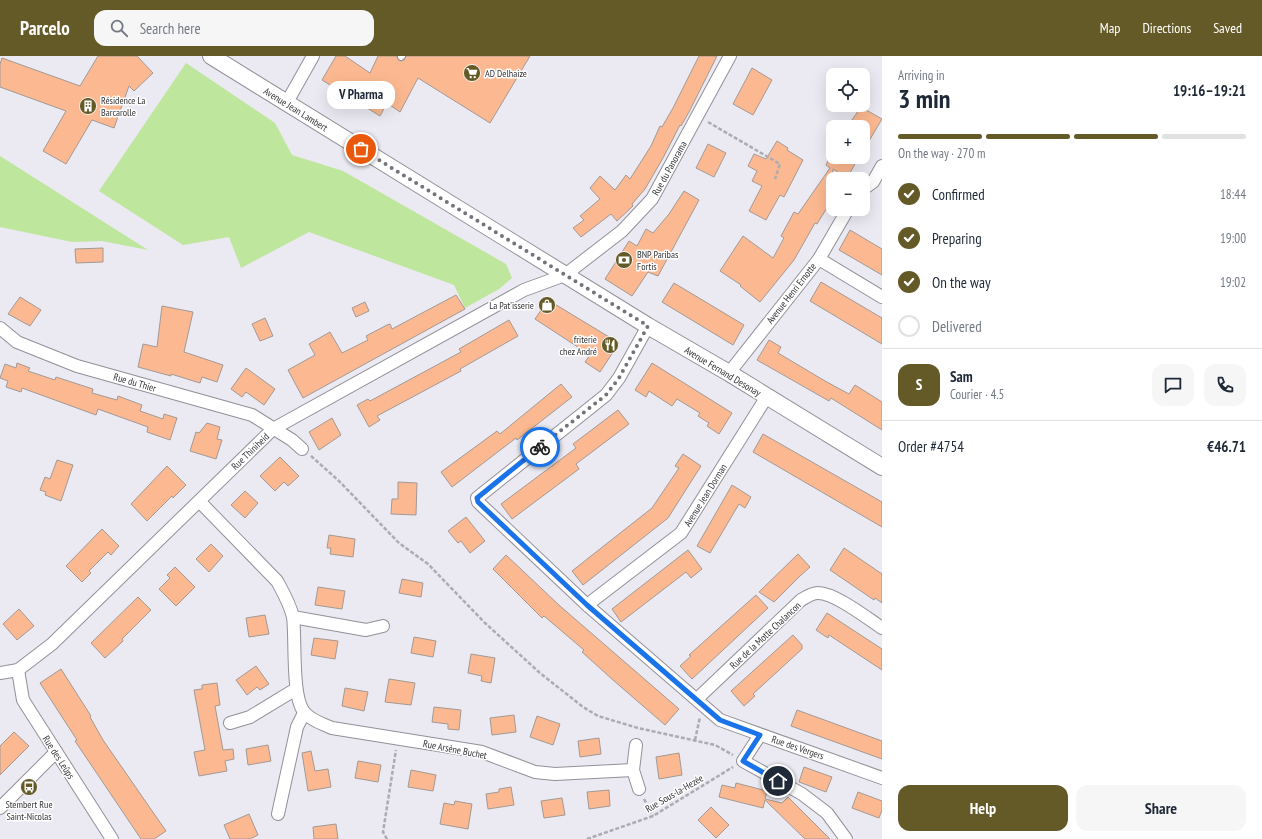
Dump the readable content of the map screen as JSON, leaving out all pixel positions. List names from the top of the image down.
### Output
{
  "streets": {
    "main road": ["Avenue Jean Lambert", "Avenue Fernand Desonay"],
    "street": [
      "Rue du Panorama",
      "Avenue Henri Ernotte",
      "Rue du Thier",
      "Rue Thiniheid",
      "Avenue Jean Dorman",
      "Rue de la Motte Chalancon",
      "Rue des Vergers",
      "Rue Arsène Buchet",
      "Rue des Leûps"
    ],
    "path": ["Rue Sous-la-Hezée"]
  },
  "crossings": [
    ["Avenue Jean Lambert", "Rue du Panorama"],
    ["Avenue Jean Lambert", "Avenue Fernand Desonay"],
    ["Avenue Jean Lambert", "Rue Thiniheid"],
    ["Rue du Panorama", "Avenue Fernand Desonay"],
    ["Rue du Panorama", "Rue Thiniheid"],
    ["Avenue Henri Ernotte", "Avenue Fernand Desonay"],
    ["Avenue Fernand Desonay", "Rue Thiniheid"],
    ["Avenue Fernand Desonay", "Avenue Jean Dorman"],
    ["Avenue Fernand Desonay", "Rue des Vergers"],
    ["Rue du Thier", "Rue Thiniheid"],
    ["Rue Thiniheid", "Rue des Leûps"],
    ["Avenue Jean Dorman", "Rue des Vergers"],
    ["Rue de la Motte Chalancon", "Rue des Vergers"]
  ],
  "places": {
    "supermarket": ["AD Delhaize"],
    "building": ["Résidence La Barcarolle"],
    "other": ["V Pharma"],
    "bank": ["BNP Paribas Fortis"],
    "shop": ["La Pat’isserie"],
    "restaurant": ["friterie chez André"],
    "bus stop": ["Stembert Rue Saint-Nicolas"]
  },
  "page": {
    "header": "Parcelo",
    "search": "Search here",
    "nav": ["Map", "Directions", "Saved"],
    "heading": ["3 min", "Arriving in", "19:16–19:21"],
    "panel": [
      "Sam",
      "Courier · 4.5",
      "Order #4754",
      "€46.71"
    ],
    "map_buttons": ["+", "−"],
    "bubble": "V Pharma",
    "bar": "On the way · 270 m",
    "list": [
      ["Confirmed", "18:44"],
      ["Preparing", "19:00"],
      ["On the way", "19:02"],
      "Delivered"
    ],
    "round": "S",
    "buttons": ["Help", "Share"]
  }
}
